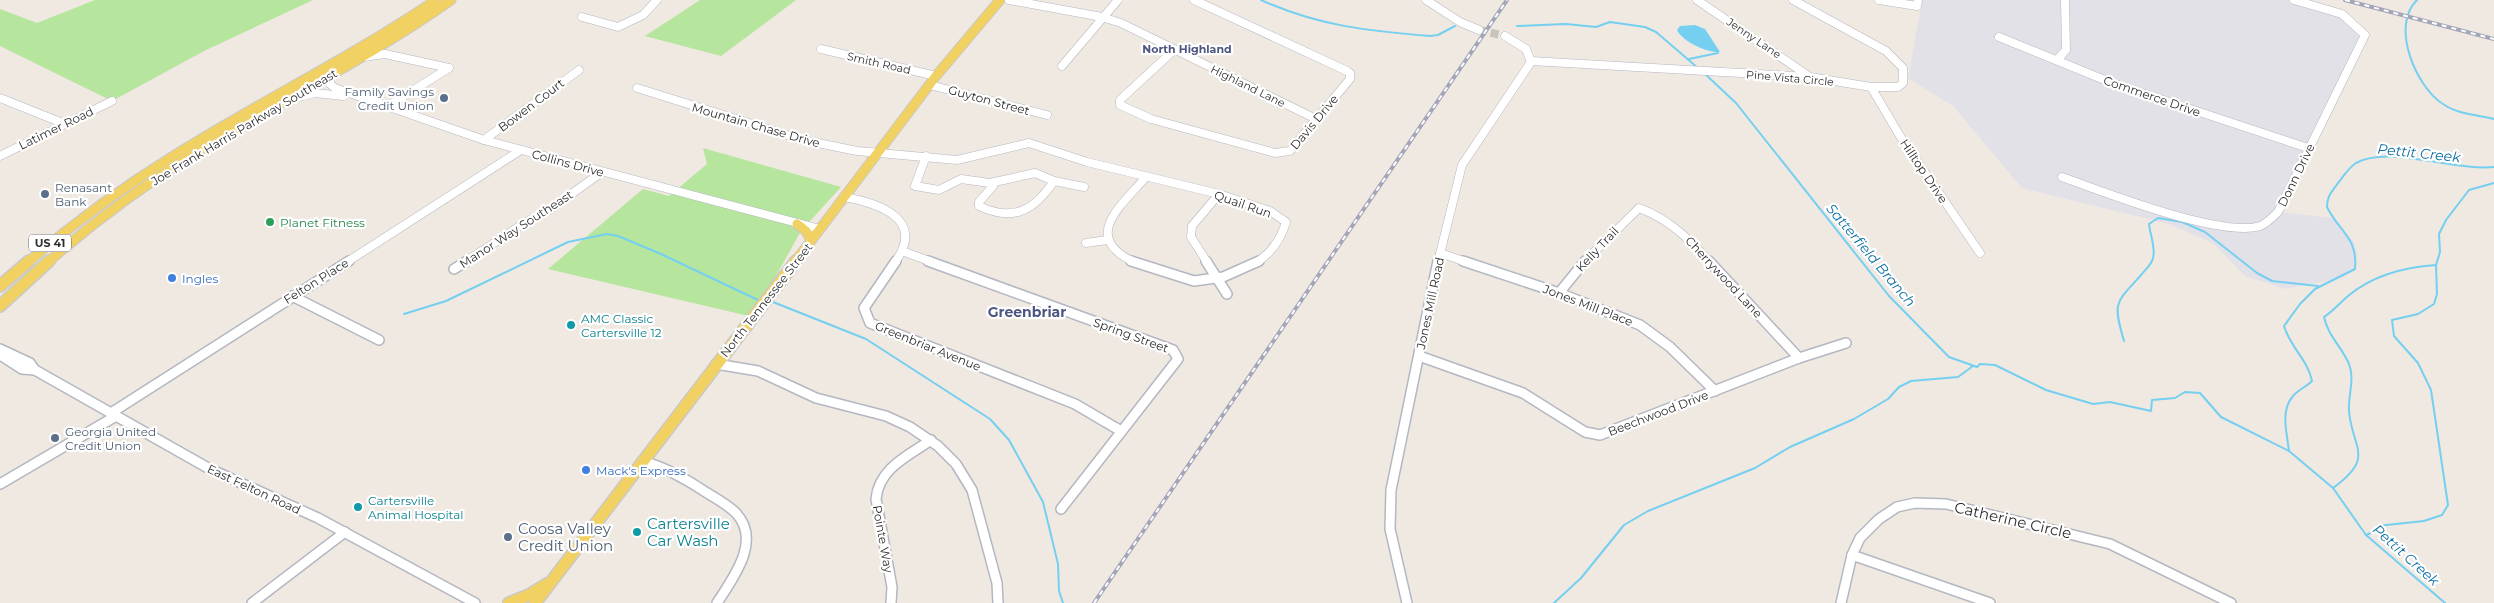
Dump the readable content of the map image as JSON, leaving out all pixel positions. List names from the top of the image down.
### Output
{
  "streets": {
    "main road": ["Joe Frank Harris Parkway Southeast", "US 41", "North Tennessee Street"],
    "street": [
      "Jenny Lane",
      "Smith Road",
      "Pine Vista Circle",
      "Highland Lane",
      "Commerce Drive",
      "Guyton Street",
      "Bowen Court",
      "Davis Drive",
      "Mountain Chase Drive",
      "Latimer Road",
      "Collins Drive",
      "Hilltop Drive",
      "Donn Drive",
      "Quail Run",
      "Manor Way Southeast",
      "Kelly Trail",
      "Cherrywood Lane",
      "Felton Place",
      "Jones Mill Road",
      "Jones Mill Place",
      "Spring Street",
      "Greenbriar Avenue",
      "Beechwood Drive",
      "East Felton Road",
      "Catherine Circle",
      "Pointe Way"
    ]
  },
  "crossings": [
    ["Jenny Lane", "Pine Vista Circle"],
    ["Smith Road", "North Tennessee Street"],
    ["Pine Vista Circle", "Hilltop Drive"],
    ["Pine Vista Circle", "Jones Mill Road"],
    ["Highland Lane", "Davis Drive"],
    ["Commerce Drive", "Donn Drive"],
    ["Guyton Street", "North Tennessee Street"],
    ["Bowen Court", "Collins Drive"],
    ["Mountain Chase Drive", "Quail Run"],
    ["Mountain Chase Drive", "North Tennessee Street"],
    ["Joe Frank Harris Parkway Southeast", "Collins Drive"],
    ["Collins Drive", "Manor Way Southeast"],
    ["Collins Drive", "Felton Place"],
    ["Collins Drive", "North Tennessee Street"],
    ["Quail Run", "North Tennessee Street"],
    ["Kelly Trail", "Cherrywood Lane"],
    ["Kelly Trail", "Jones Mill Place"],
    ["Cherrywood Lane", "Beechwood Drive"],
    ["Felton Place", "East Felton Road"],
    ["Jones Mill Road", "Jones Mill Place"],
    ["Jones Mill Road", "Beechwood Drive"],
    ["Jones Mill Place", "Beechwood Drive"],
    ["Spring Street", "Greenbriar Avenue"]
  ],
  "districts": ["North Highland", "Greenbriar"],
  "water": ["Pettit Creek", "Satterfield Branch"],
  "places": [
    "Family Savings Credit Union",
    "Renasant Bank",
    "Planet Fitness",
    "Ingles",
    "AMC Classic Cartersville 12",
    "Georgia United Credit Union",
    "Mack's Express",
    "Cartersville Animal Hospital",
    "Cartersville Car Wash",
    "Coosa Valley Credit Union"
  ]
}
